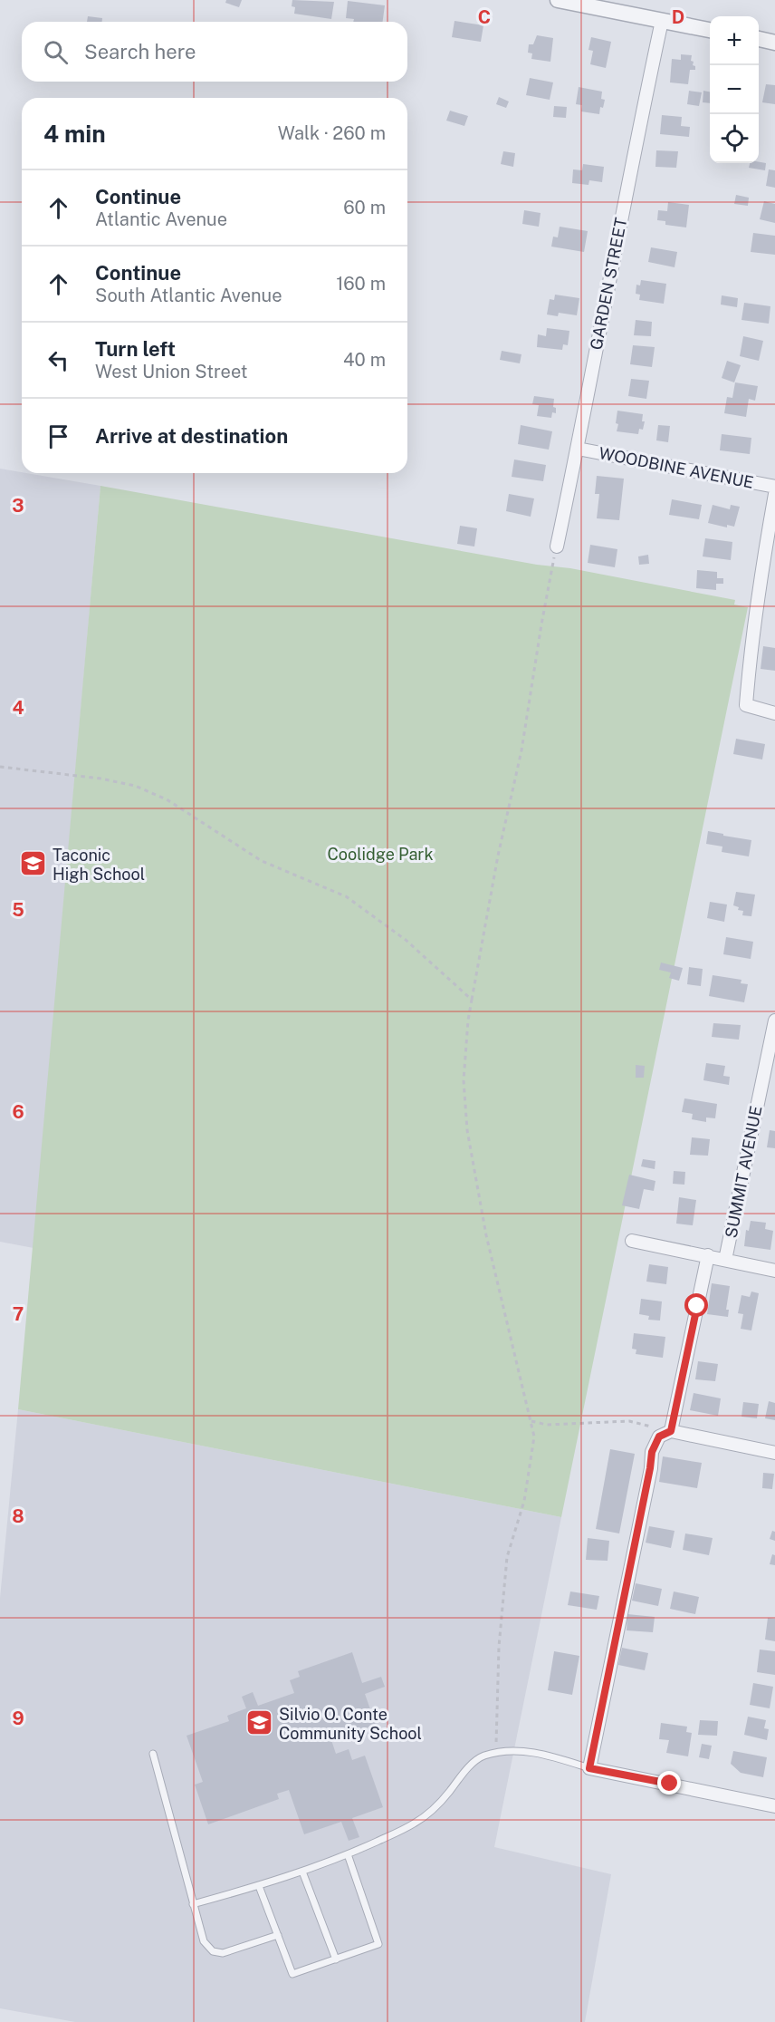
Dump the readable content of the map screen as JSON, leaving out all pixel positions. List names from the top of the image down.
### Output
{
  "streets": {
    "street": ["GARDEN STREET", "WOODBINE AVENUE", "SUMMIT AVENUE"]
  },
  "crossings": [
    ["GARDEN STREET", "WOODBINE AVENUE"]
  ],
  "parks": ["Coolidge Park"],
  "places": {
    "school or university": ["Taconic High School", "Silvio O. Conte Community School"]
  },
  "page": {
    "map_buttons": ["+", "−"],
    "search": "Search here",
    "heading": ["4 min", "Walk · 260 m"],
    "list": [
      ["Continue", "Atlantic Avenue", "60 m"],
      ["Continue", "South Atlantic Avenue", "160 m"],
      ["Turn left", "West Union Street", "40 m"],
      "Arrive at destination"
    ]
  },
  "grid": {
    "columns": ["C", "D"],
    "rows": [
      "3",
      "4",
      "5",
      "6",
      "7",
      "8",
      "9"
    ]
  }
}
